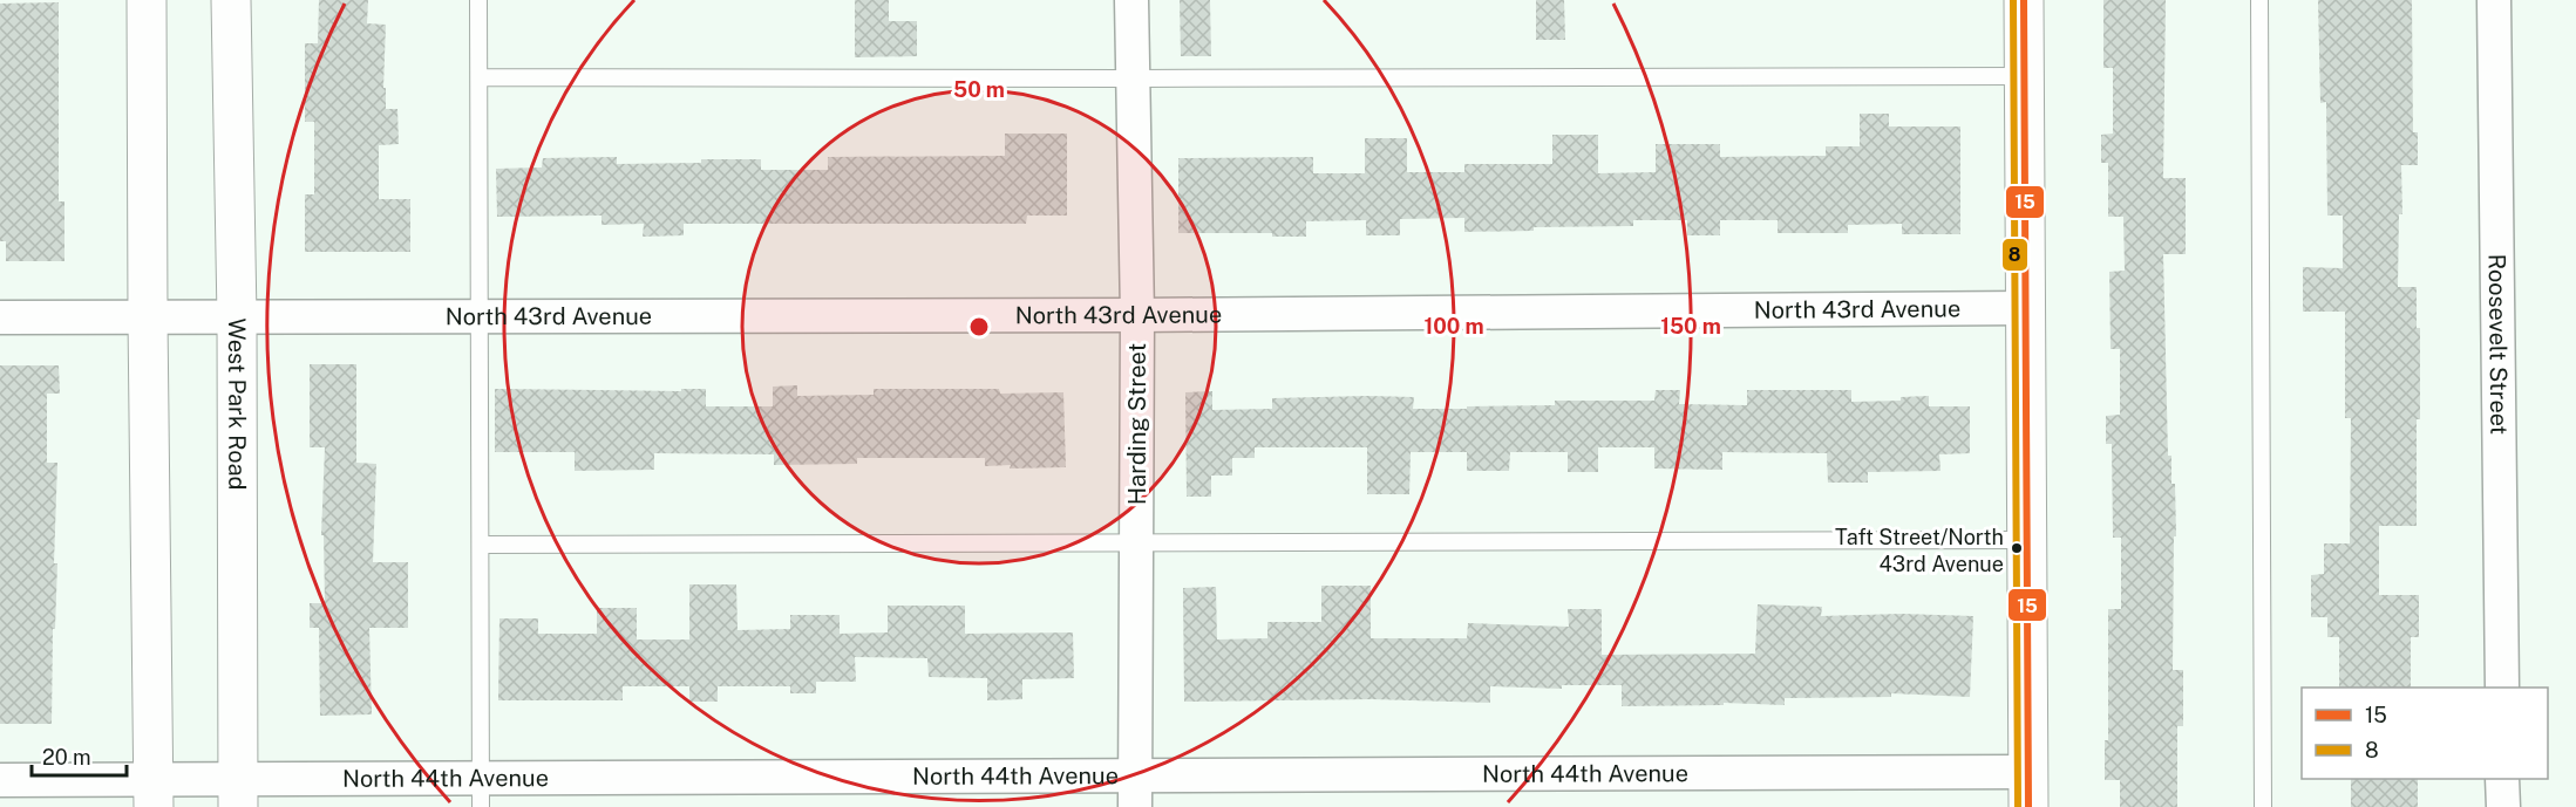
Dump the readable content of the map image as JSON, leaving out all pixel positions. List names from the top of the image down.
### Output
{
  "streets": {
    "street": [
      "North 43rd Avenue",
      "Roosevelt Street",
      "West Park Road",
      "Harding Street",
      "North 44th Avenue"
    ]
  },
  "crossings": [
    ["North 43rd Avenue", "West Park Road"],
    ["North 43rd Avenue", "Harding Street"],
    ["West Park Road", "North 44th Avenue"],
    ["Harding Street", "North 44th Avenue"]
  ],
  "places": ["Taft Street/North 43rd Avenue"],
  "lines": ["transit line 15", "transit line 8"],
  "legend": ["15", "8"],
  "scale_bar": "20 m",
  "rings": ["50 m", "100 m", "150 m"]
}
